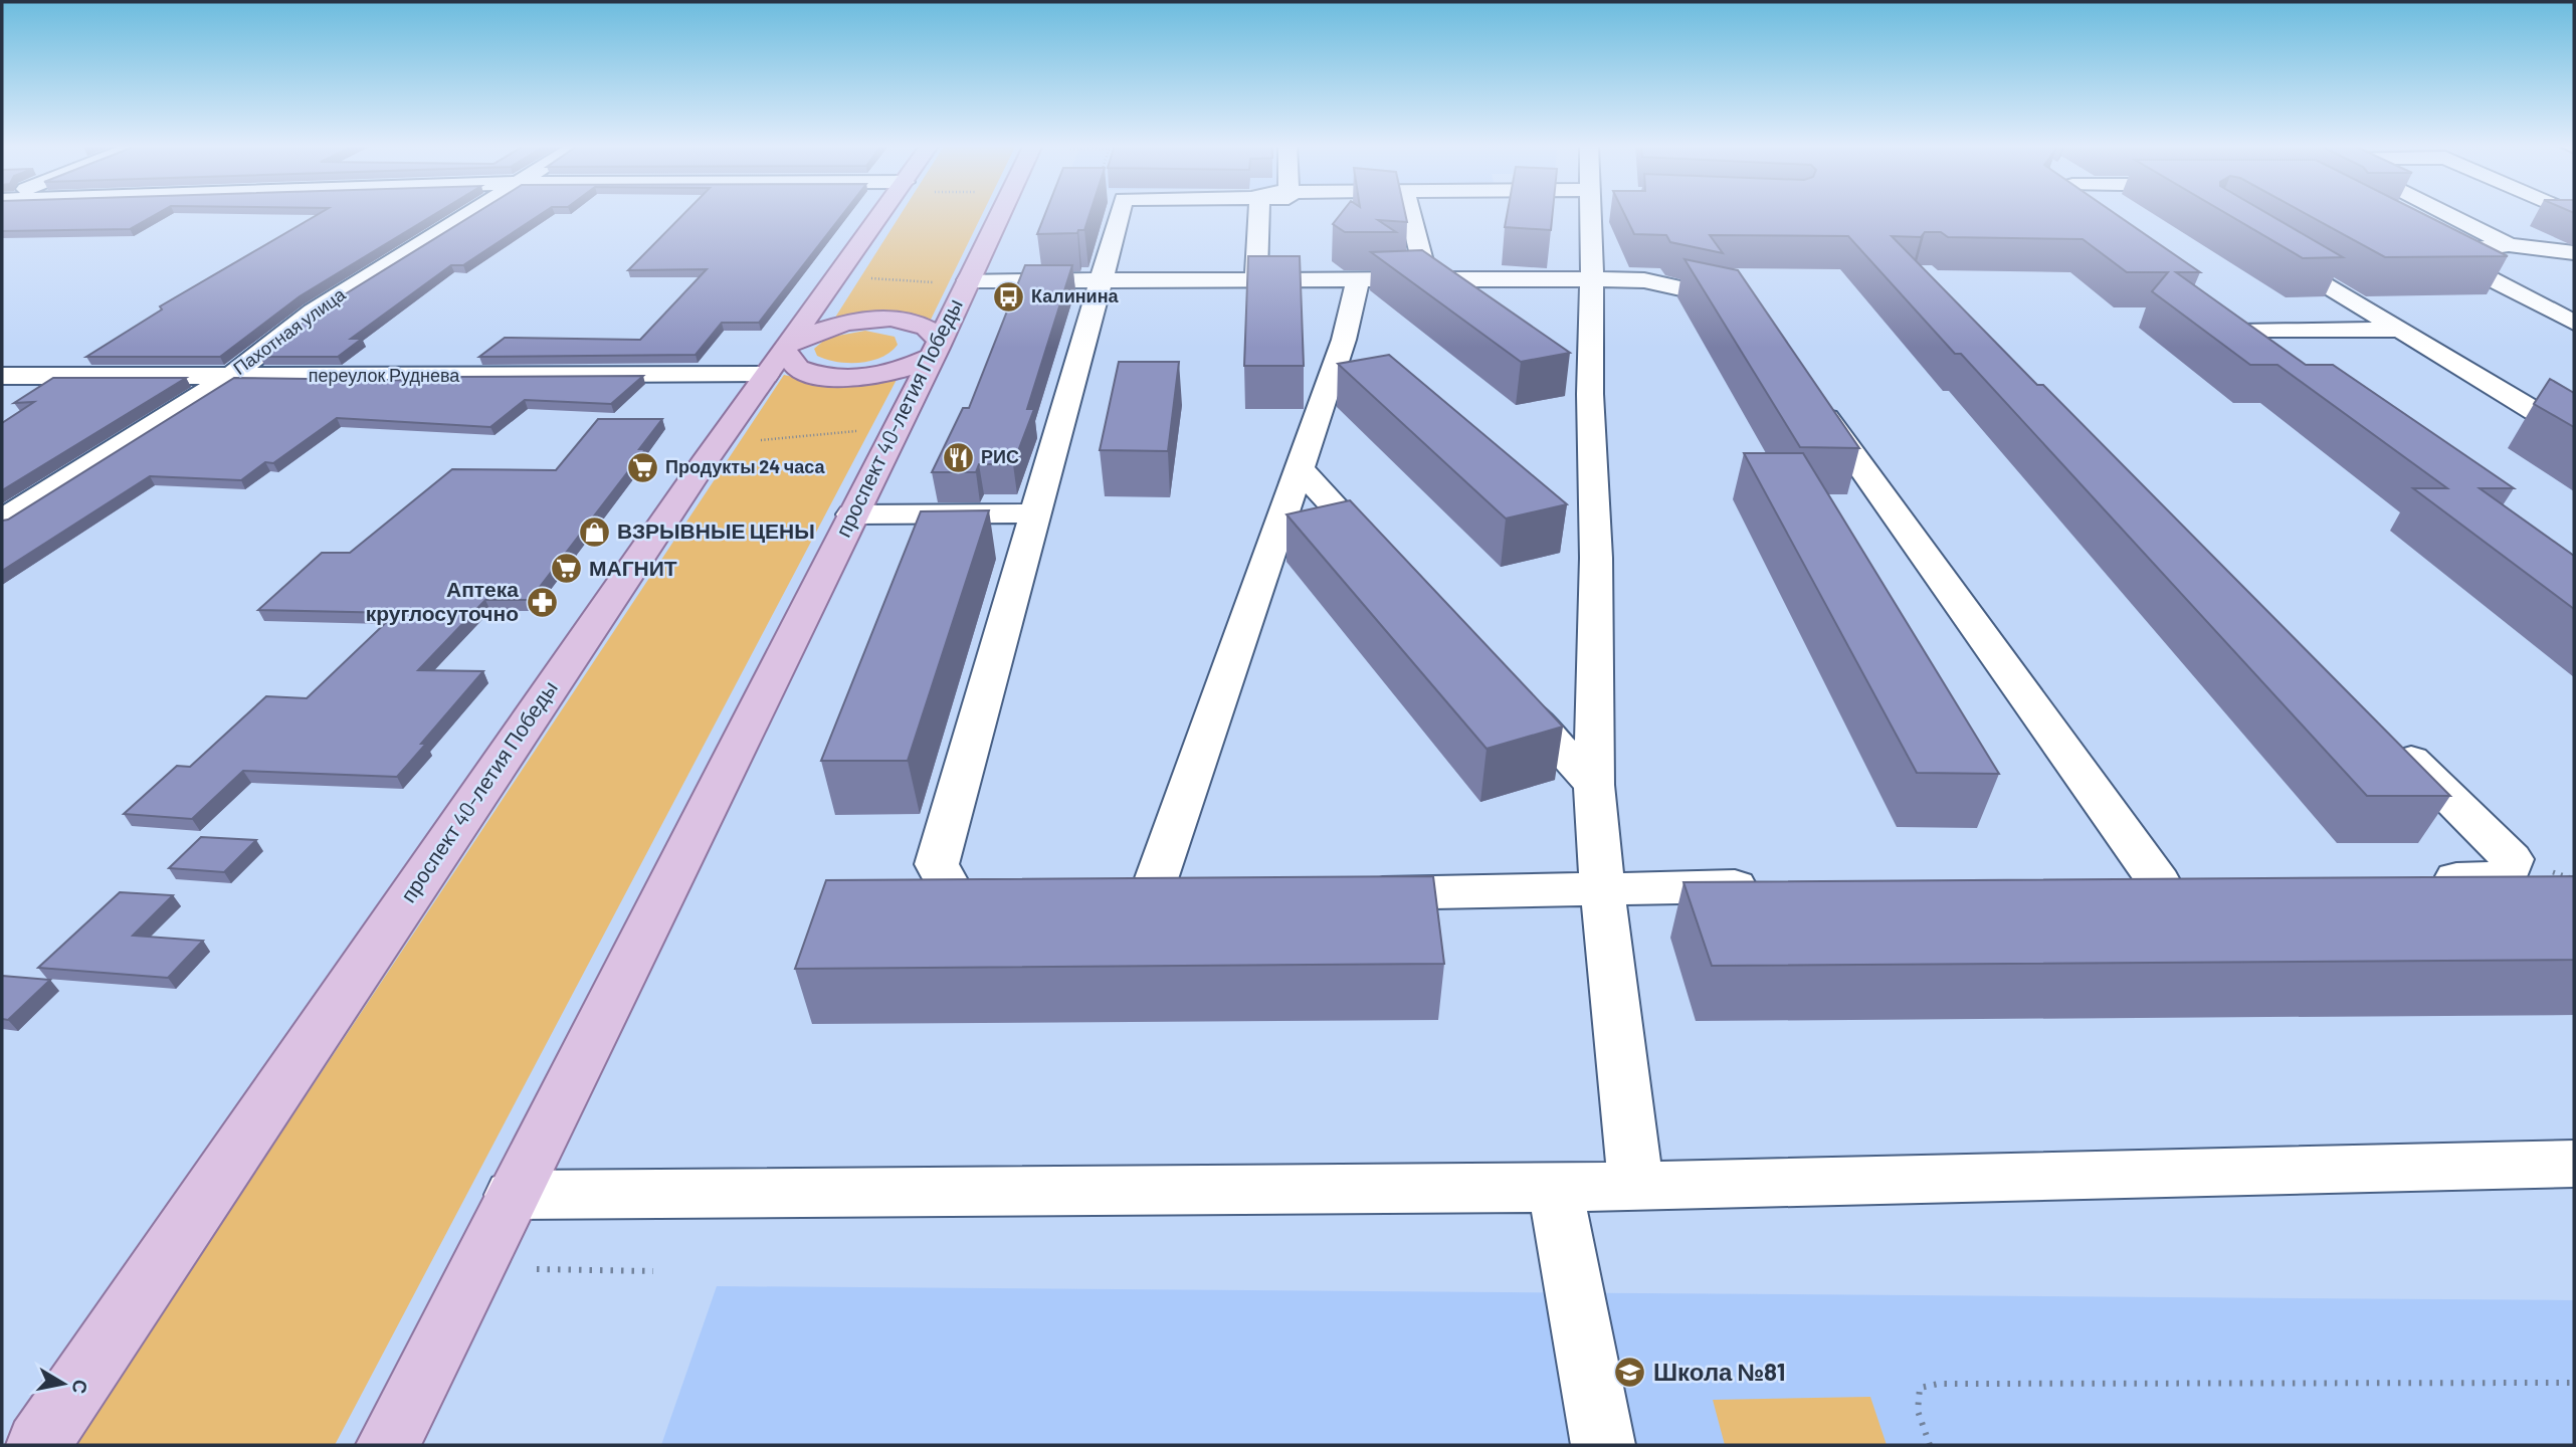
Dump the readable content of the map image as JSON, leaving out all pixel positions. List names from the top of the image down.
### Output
{
  "streets": {
    "main road": ["проспект 40-летия Победы"],
    "street": ["Пахотная улица", "переулок Руднева"]
  },
  "crossings": [
    ["Пахотная улица", "переулок Руднева"],
    ["переулок Руднева", "проспект 40-летия Победы"]
  ],
  "places": {
    "bus stop": ["Калинина"],
    "restaurant": ["РИС"],
    "supermarket": ["Продукты 24 часа", "МАГНИТ"],
    "shop": ["ВЗРЫВНЫЕ ЦЕНЫ"],
    "pharmacy": ["Аптека круглосуточно"],
    "school or university": ["Школа №81"]
  },
  "north": "right"
}
